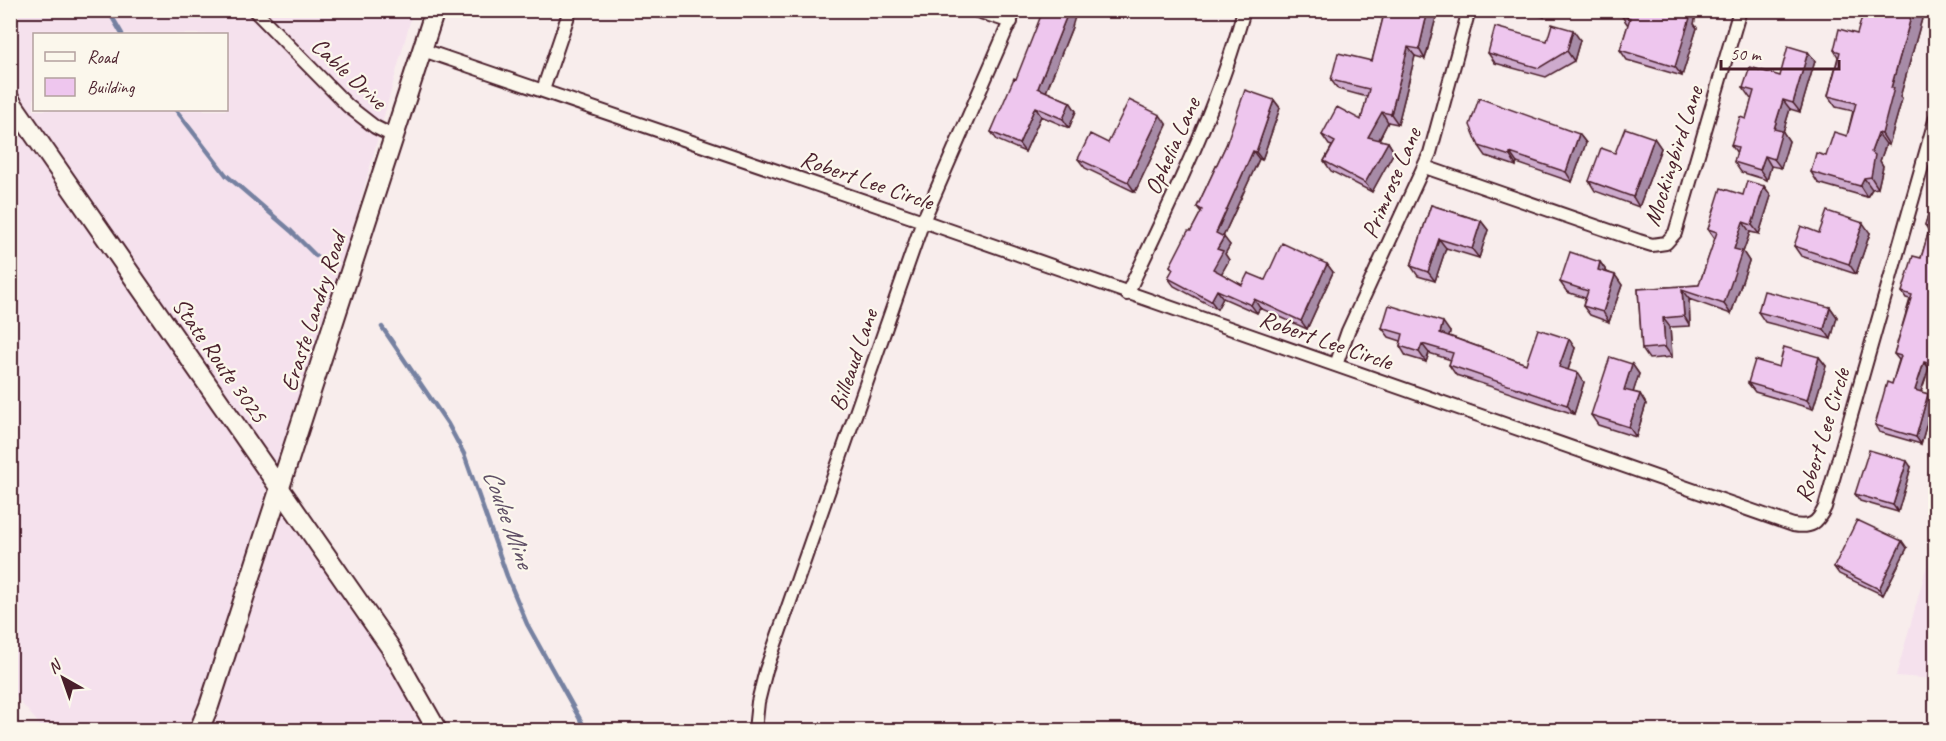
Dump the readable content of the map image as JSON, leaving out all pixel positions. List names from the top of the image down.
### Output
{
  "streets": {
    "street": [
      "Cable Drive",
      "Ophelia Lane",
      "Mockingbird Lane",
      "Robert Lee Circle",
      "Primrose Lane",
      "Eraste Landry Road",
      "State Route 3025",
      "Billeaud Lane"
    ]
  },
  "crossings": [
    ["Cable Drive", "Eraste Landry Road"],
    ["Ophelia Lane", "Robert Lee Circle"],
    ["Mockingbird Lane", "Primrose Lane"],
    ["Robert Lee Circle", "Primrose Lane"],
    ["Robert Lee Circle", "Eraste Landry Road"],
    ["Robert Lee Circle", "Billeaud Lane"],
    ["Eraste Landry Road", "State Route 3025"]
  ],
  "water": ["Coulee Mine"],
  "legend": ["Road", "Building"],
  "scale_bar": "50 m",
  "north": "top left"
}
